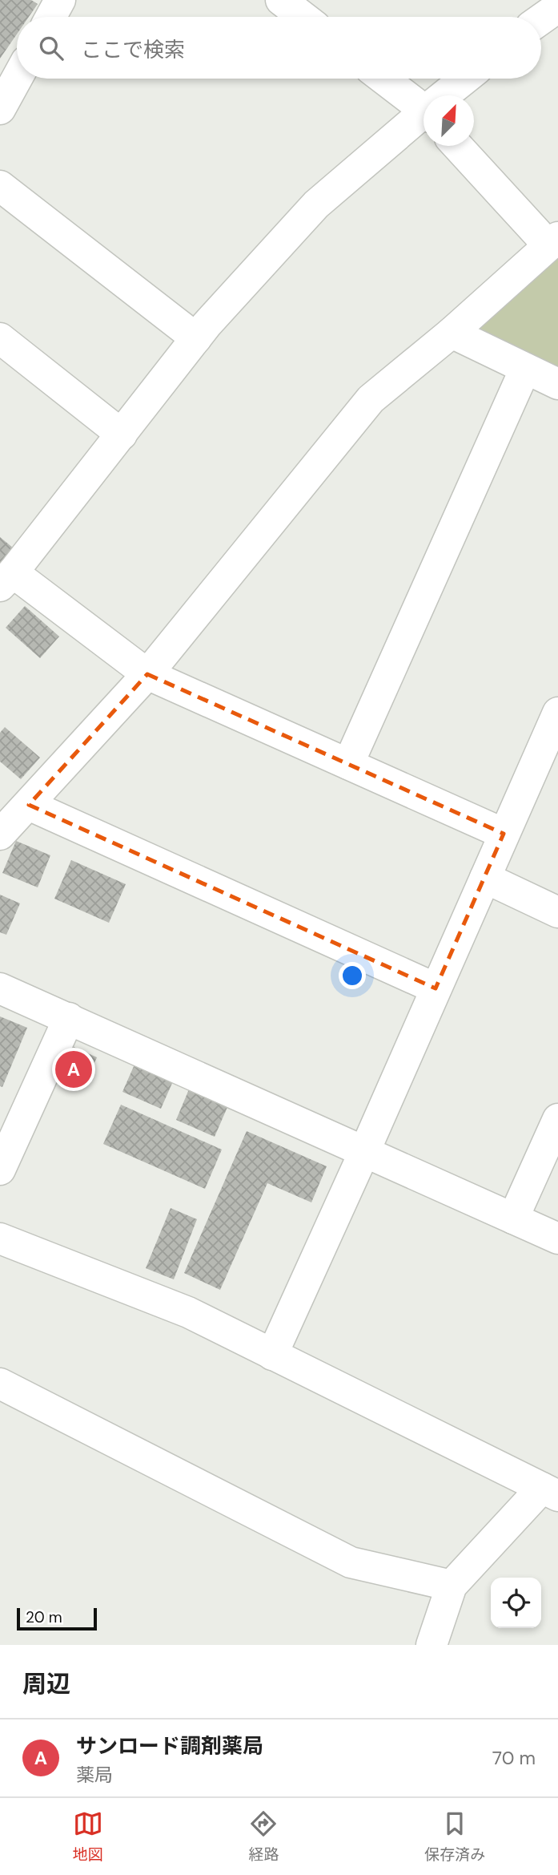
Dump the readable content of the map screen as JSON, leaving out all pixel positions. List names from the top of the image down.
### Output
{
  "scale_bar": "20 m",
  "north": "top right",
  "page": {
    "search": "ここで検索",
    "pins": "A",
    "scale": "20 m",
    "heading": "周辺",
    "list": [
      {
        "mark": "A",
        "name": "サンロード調剤薬局",
        "note": "薬局",
        "value": "70 m"
      }
    ],
    "nav": ["地図", "経路", "保存済み"]
  }
}
